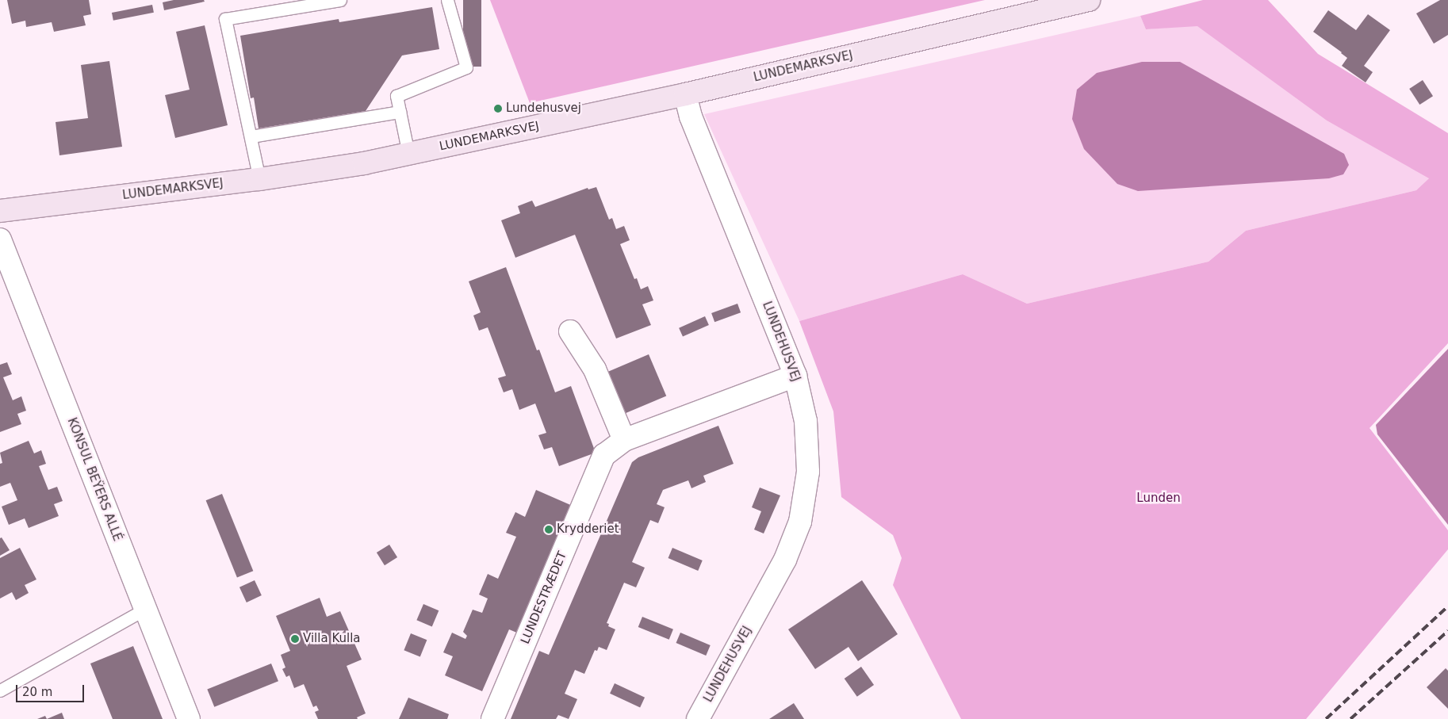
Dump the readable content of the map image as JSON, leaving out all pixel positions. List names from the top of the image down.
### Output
{
  "streets": {
    "street": [
      "LUNDEMARKSVEJ",
      "LUNDEHUSVEJ",
      "KONSUL BEŸERS ALLÉ",
      "LUNDESTRÆDET"
    ]
  },
  "crossings": [
    ["LUNDEMARKSVEJ", "LUNDEHUSVEJ"],
    ["LUNDEHUSVEJ", "LUNDESTRÆDET"]
  ],
  "parks": ["Lunden"],
  "places": ["Lundehusvej", "Krydderiet", "Villa Kulla"],
  "scale_bar": "20 m"
}
